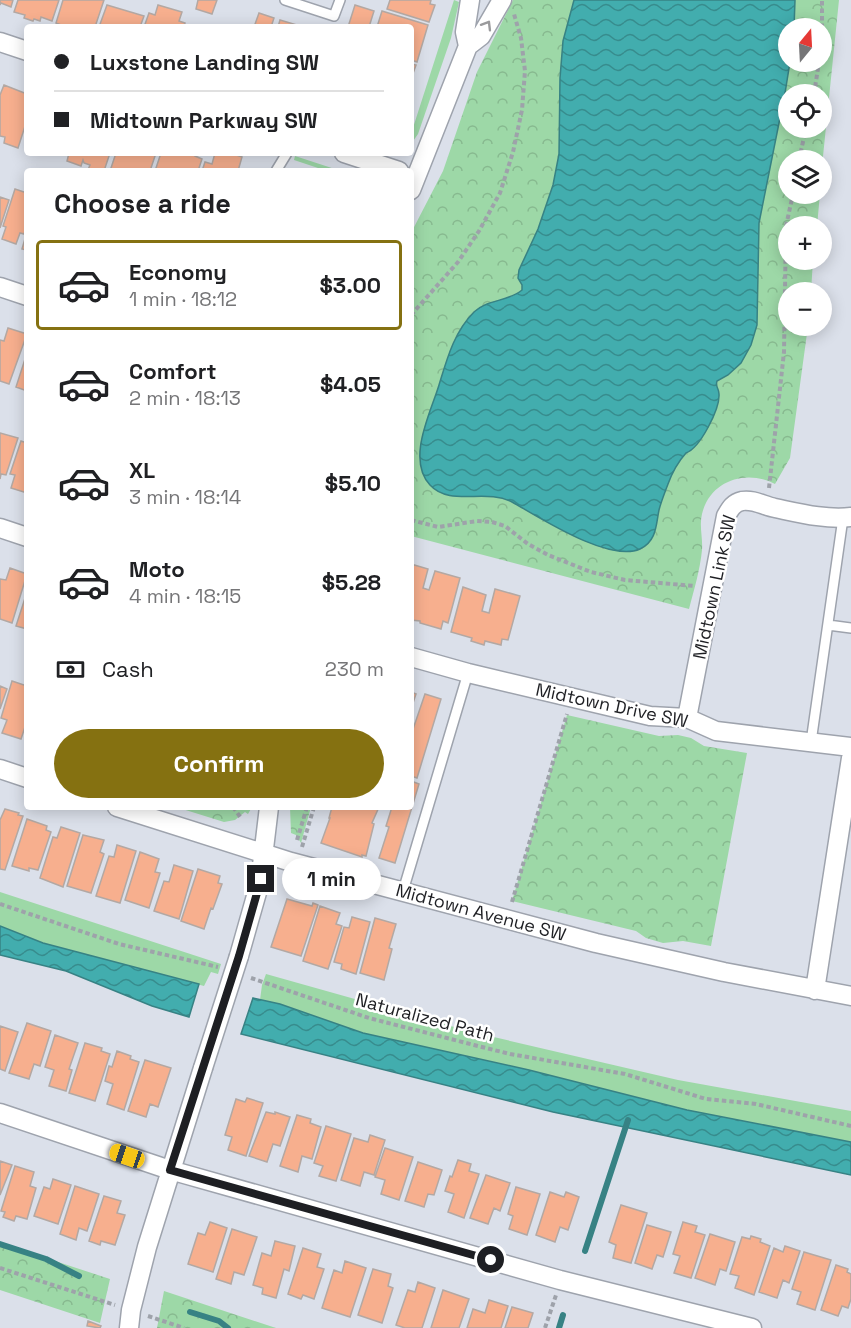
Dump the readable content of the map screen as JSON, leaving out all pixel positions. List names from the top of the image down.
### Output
{
  "streets": {
    "street": ["Midtown Link SW", "Midtown Drive SW", "Midtown Avenue SW"],
    "path": ["Naturalized Path"]
  },
  "crossings": [
    ["Midtown Link SW", "Midtown Drive SW"]
  ],
  "north": "top",
  "page": {
    "map_buttons": ["+", "−"],
    "banner": ["Luxstone Landing SW", "Midtown Parkway SW"],
    "heading": "Choose a ride",
    "list": [
      {
        "name": "Economy",
        "note": "1 min · 18:12",
        "value": "$3.00"
      },
      {
        "name": "Comfort",
        "note": "2 min · 18:13",
        "value": "$4.05"
      },
      {
        "name": "XL",
        "note": "3 min · 18:14",
        "value": "$5.10"
      },
      {
        "name": "Moto",
        "note": "4 min · 18:15",
        "value": "$5.28"
      }
    ],
    "pay": ["Cash", "230 m"],
    "buttons": "Confirm",
    "bubble": "1 min"
  }
}
